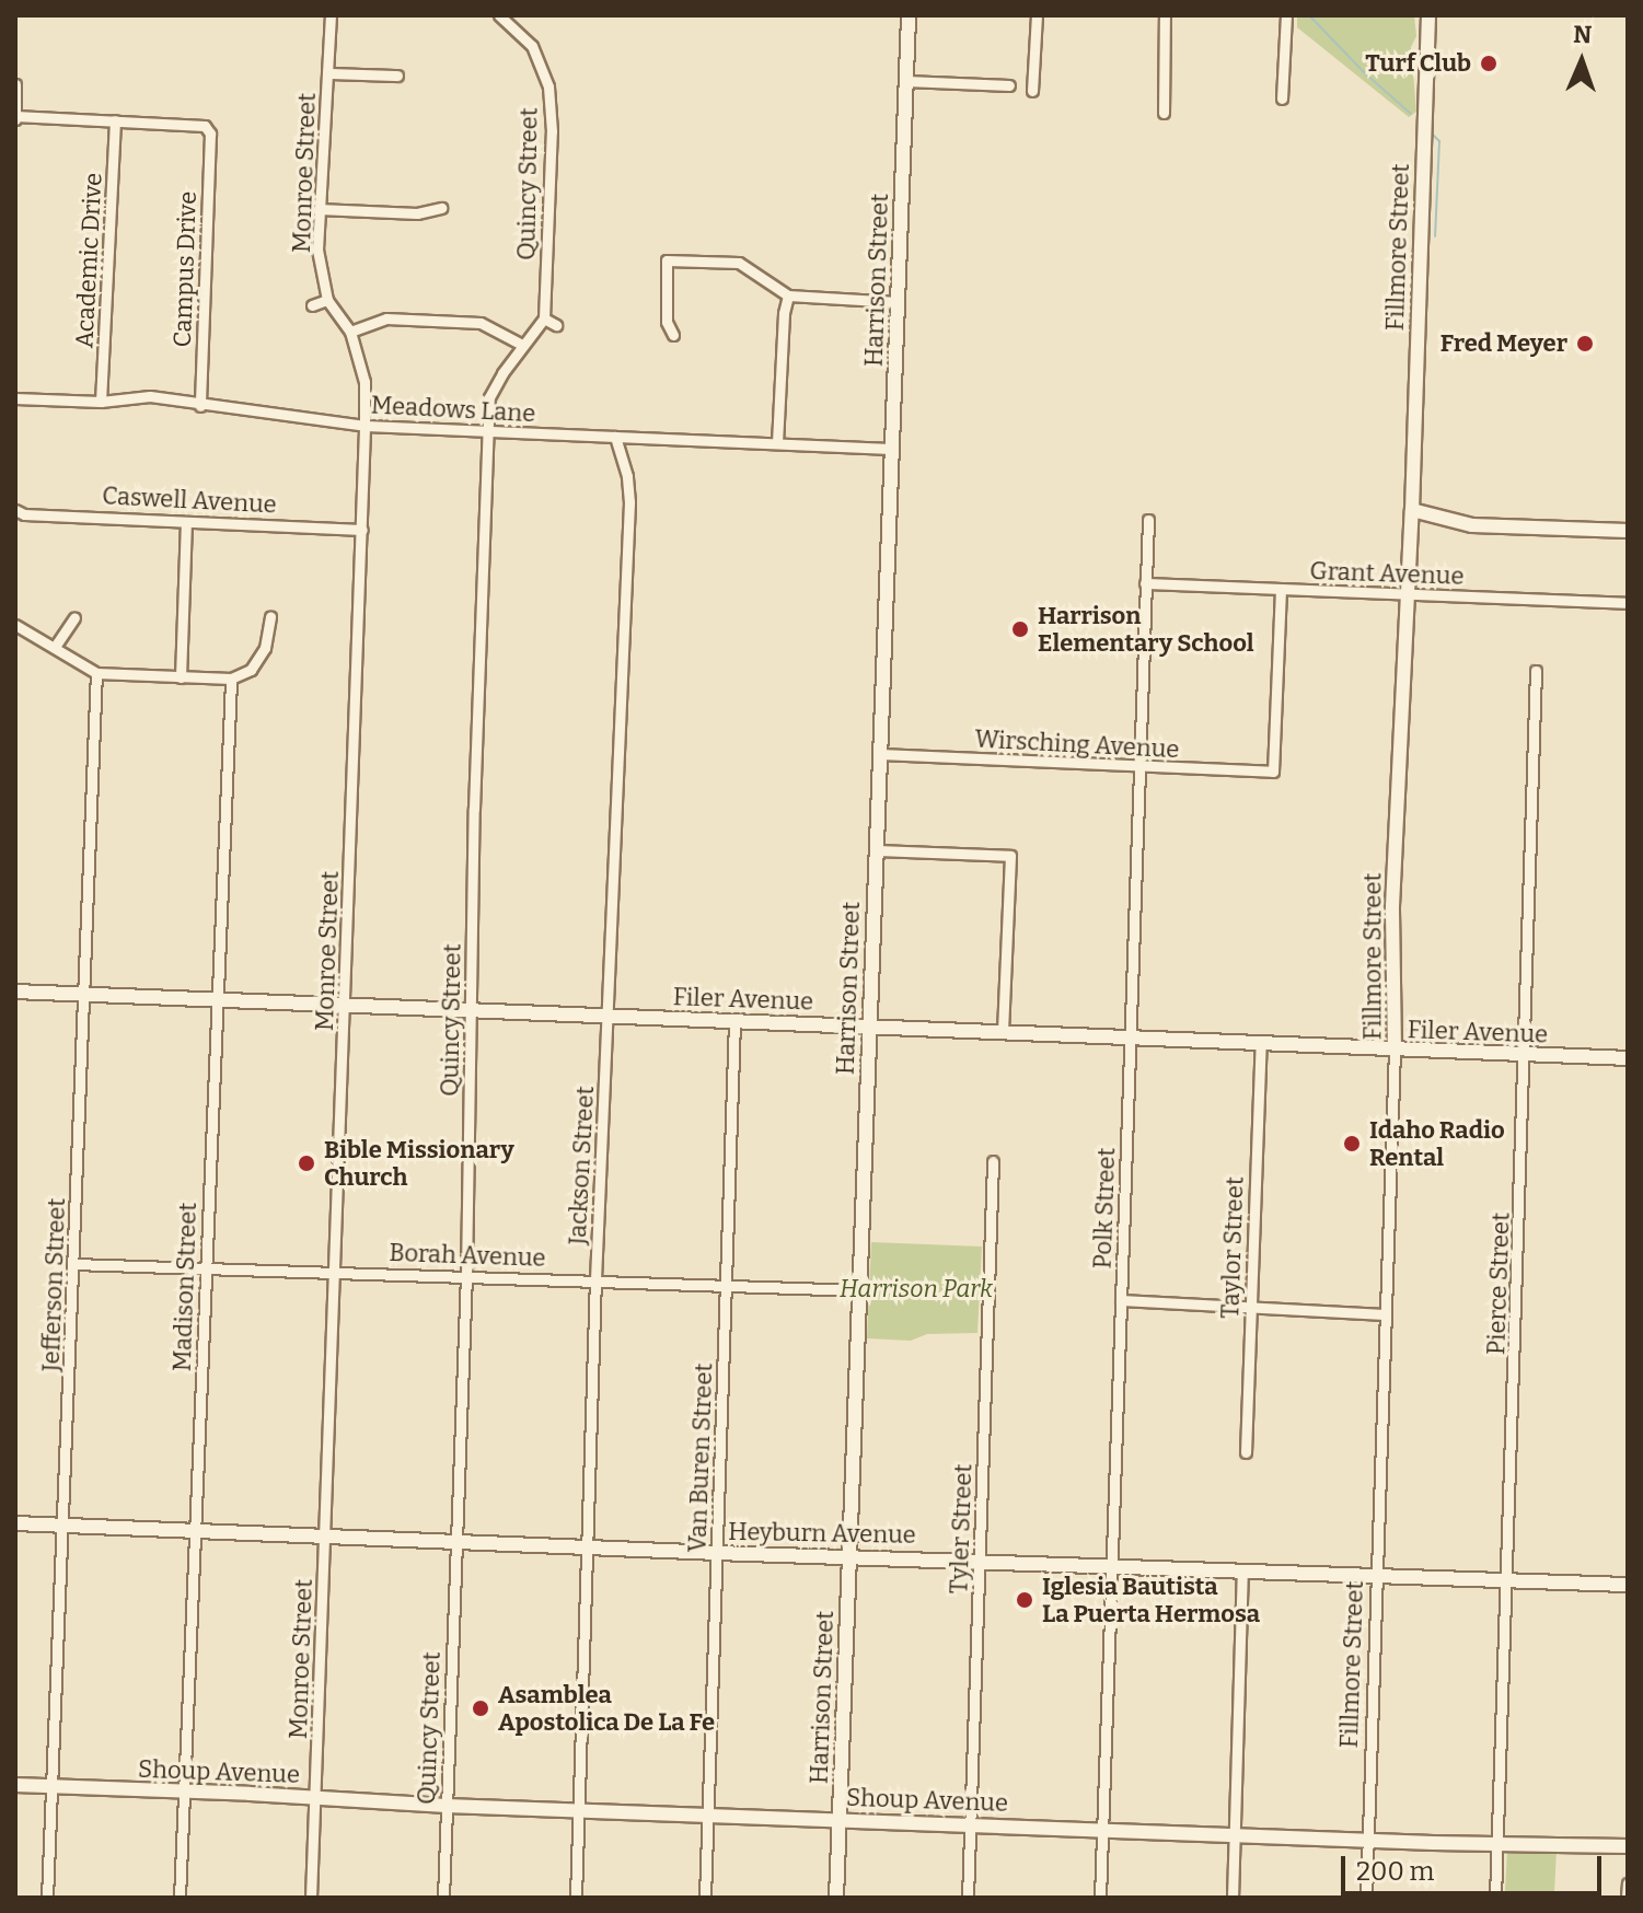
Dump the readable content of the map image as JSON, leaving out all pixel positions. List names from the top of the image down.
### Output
{
  "streets": {
    "street": [
      "Monroe Street",
      "Quincy Street",
      "Fillmore Street",
      "Academic Drive",
      "Campus Drive",
      "Harrison Street",
      "Meadows Lane",
      "Caswell Avenue",
      "Grant Avenue",
      "Wirsching Avenue",
      "Filer Avenue",
      "Jackson Street",
      "Polk Street",
      "Taylor Street",
      "Borah Avenue",
      "Pierce Street",
      "Jefferson Street",
      "Madison Street",
      "Van Buren Street",
      "Tyler Street",
      "Heyburn Avenue",
      "Shoup Avenue"
    ]
  },
  "crossings": [
    ["Monroe Street", "Meadows Lane"],
    ["Monroe Street", "Caswell Avenue"],
    ["Monroe Street", "Filer Avenue"],
    ["Monroe Street", "Borah Avenue"],
    ["Monroe Street", "Heyburn Avenue"],
    ["Monroe Street", "Shoup Avenue"],
    ["Quincy Street", "Meadows Lane"],
    ["Quincy Street", "Filer Avenue"],
    ["Quincy Street", "Borah Avenue"],
    ["Quincy Street", "Heyburn Avenue"],
    ["Quincy Street", "Shoup Avenue"],
    ["Fillmore Street", "Grant Avenue"],
    ["Fillmore Street", "Filer Avenue"],
    ["Fillmore Street", "Heyburn Avenue"],
    ["Fillmore Street", "Shoup Avenue"],
    ["Academic Drive", "Campus Drive"],
    ["Academic Drive", "Meadows Lane"],
    ["Campus Drive", "Meadows Lane"],
    ["Harrison Street", "Meadows Lane"],
    ["Harrison Street", "Wirsching Avenue"],
    ["Harrison Street", "Filer Avenue"],
    ["Harrison Street", "Borah Avenue"],
    ["Harrison Street", "Heyburn Avenue"],
    ["Harrison Street", "Shoup Avenue"],
    ["Meadows Lane", "Jackson Street"],
    ["Grant Avenue", "Wirsching Avenue"],
    ["Grant Avenue", "Polk Street"],
    ["Wirsching Avenue", "Polk Street"],
    ["Filer Avenue", "Jackson Street"],
    ["Filer Avenue", "Polk Street"],
    ["Filer Avenue", "Taylor Street"],
    ["Filer Avenue", "Pierce Street"],
    ["Filer Avenue", "Jefferson Street"],
    ["Filer Avenue", "Madison Street"],
    ["Filer Avenue", "Van Buren Street"],
    ["Jackson Street", "Borah Avenue"],
    ["Jackson Street", "Heyburn Avenue"],
    ["Jackson Street", "Shoup Avenue"],
    ["Polk Street", "Heyburn Avenue"],
    ["Polk Street", "Shoup Avenue"],
    ["Borah Avenue", "Jefferson Street"],
    ["Borah Avenue", "Madison Street"],
    ["Borah Avenue", "Van Buren Street"],
    ["Pierce Street", "Heyburn Avenue"],
    ["Pierce Street", "Shoup Avenue"],
    ["Jefferson Street", "Heyburn Avenue"],
    ["Jefferson Street", "Shoup Avenue"],
    ["Madison Street", "Heyburn Avenue"],
    ["Madison Street", "Shoup Avenue"],
    ["Van Buren Street", "Heyburn Avenue"],
    ["Van Buren Street", "Shoup Avenue"],
    ["Tyler Street", "Heyburn Avenue"],
    ["Tyler Street", "Shoup Avenue"]
  ],
  "parks": ["Harrison Park"],
  "places": [
    "Turf Club",
    "Fred Meyer",
    "Harrison Elementary School",
    "Idaho Radio Rental",
    "Bible Missionary Church",
    "Iglesia Bautista La Puerta Hermosa",
    "Asamblea Apostolica De La Fe"
  ],
  "scale_bar": "200 m",
  "north": "top"
}
